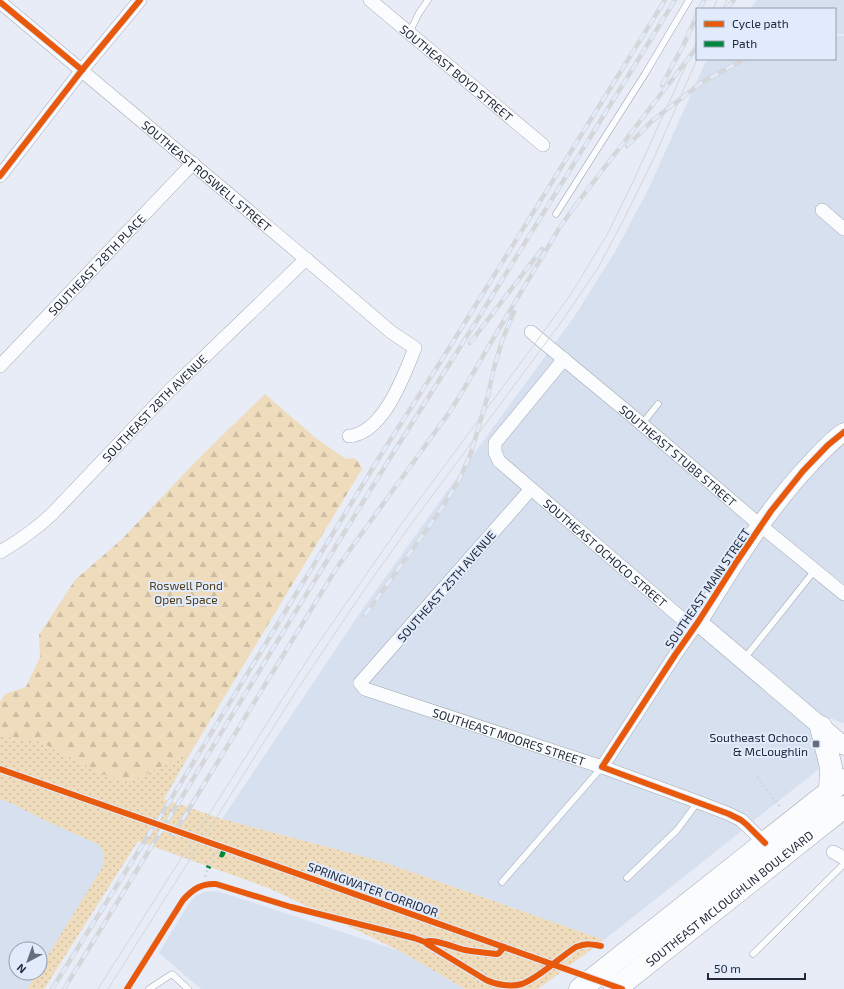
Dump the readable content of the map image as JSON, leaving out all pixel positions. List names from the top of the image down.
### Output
{
  "streets": {
    "highway": ["SOUTHEAST MCLOUGHLIN BOULEVARD"],
    "street": [
      "SOUTHEAST BOYD STREET",
      "SOUTHEAST ROSWELL STREET",
      "SOUTHEAST 28TH PLACE",
      "SOUTHEAST 28TH AVENUE",
      "SOUTHEAST STUBB STREET",
      "SOUTHEAST OCHOCO STREET",
      "SOUTHEAST 25TH AVENUE",
      "SOUTHEAST MAIN STREET",
      "SOUTHEAST MOORES STREET"
    ],
    "cycle path": ["SPRINGWATER CORRIDOR"]
  },
  "crossings": [
    ["SOUTHEAST ROSWELL STREET", "SOUTHEAST 28TH PLACE"],
    ["SOUTHEAST ROSWELL STREET", "SOUTHEAST 28TH AVENUE"],
    ["SOUTHEAST STUBB STREET", "SOUTHEAST OCHOCO STREET"],
    ["SOUTHEAST STUBB STREET", "SOUTHEAST MAIN STREET"],
    ["SOUTHEAST OCHOCO STREET", "SOUTHEAST 25TH AVENUE"],
    ["SOUTHEAST OCHOCO STREET", "SOUTHEAST MAIN STREET"],
    ["SOUTHEAST 25TH AVENUE", "SOUTHEAST MOORES STREET"],
    ["SOUTHEAST MAIN STREET", "SOUTHEAST MOORES STREET"],
    ["SOUTHEAST MOORES STREET", "SOUTHEAST MCLOUGHLIN BOULEVARD"]
  ],
  "parks": ["Roswell Pond Open Space"],
  "places": {
    "transit": ["Southeast Ochoco & McLoughlin"]
  },
  "legend": ["Cycle path", "Path"],
  "scale_bar": "50 m",
  "north": "bottom left"
}
